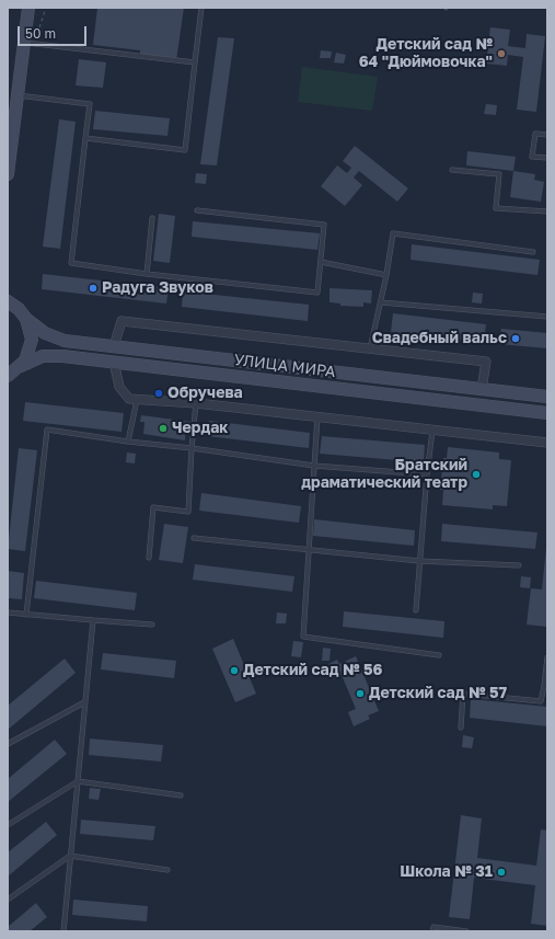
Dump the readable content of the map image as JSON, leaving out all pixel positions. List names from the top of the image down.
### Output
{
  "streets": {
    "main road": ["УЛИЦА МИРА"]
  },
  "places": [
    "Детский сад № 64 \"Дюймовочка\"",
    "Радуга Звуков",
    "Свадебный вальс",
    "Обручева",
    "Чердак",
    "Братский драматический театр",
    "Детский сад № 56",
    "Детский сад № 57",
    "Школа № 31"
  ],
  "scale_bar": "50 m"
}
